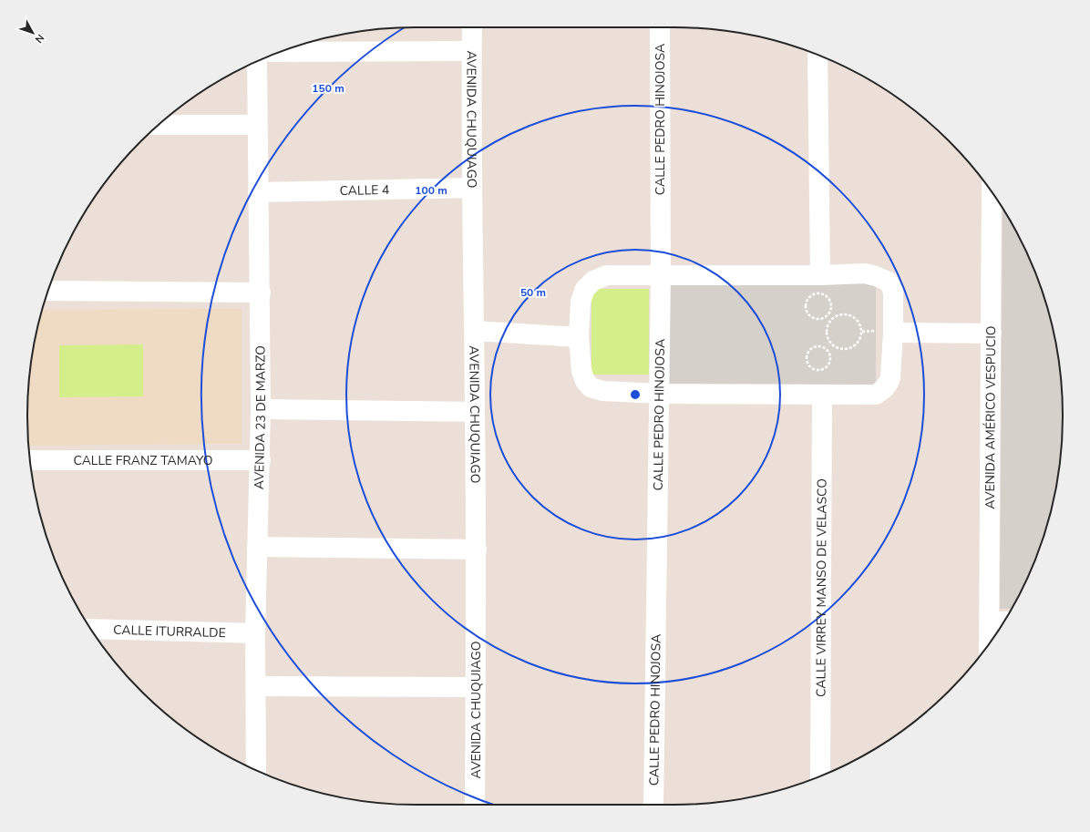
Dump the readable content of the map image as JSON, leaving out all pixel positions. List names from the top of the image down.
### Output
{
  "streets": {
    "street": [
      "AVENIDA CHUQUIAGO",
      "CALLE PEDRO HINOJOSA",
      "CALLE 4",
      "AVENIDA 23 DE MARZO",
      "AVENIDA AMÉRICO VESPUCIO",
      "CALLE FRANZ TAMAYO",
      "CALLE VIRREY MANSO DE VELASCO",
      "CALLE ITURRALDE"
    ]
  },
  "crossings": [
    ["AVENIDA CHUQUIAGO", "CALLE 4"],
    ["CALLE 4", "AVENIDA 23 DE MARZO"],
    ["AVENIDA 23 DE MARZO", "CALLE FRANZ TAMAYO"],
    ["AVENIDA 23 DE MARZO", "CALLE ITURRALDE"]
  ],
  "north": "bottom right",
  "rings": ["150 m", "100 m", "50 m"]
}
